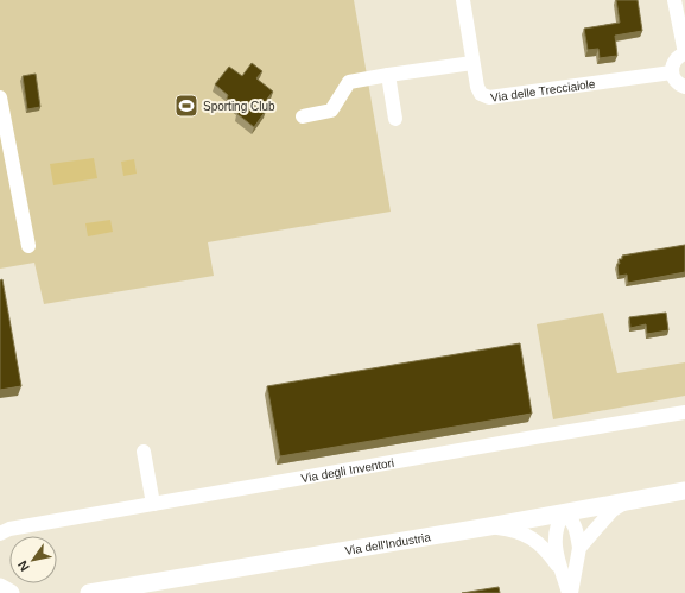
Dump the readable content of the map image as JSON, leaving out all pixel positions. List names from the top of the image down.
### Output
{
  "streets": {
    "street": ["Via delle Trecciaiole", "Via degli Inventori", "Via dell'Industria"]
  },
  "places": {
    "sports": ["Sporting Club"]
  },
  "north": "bottom left"
}
